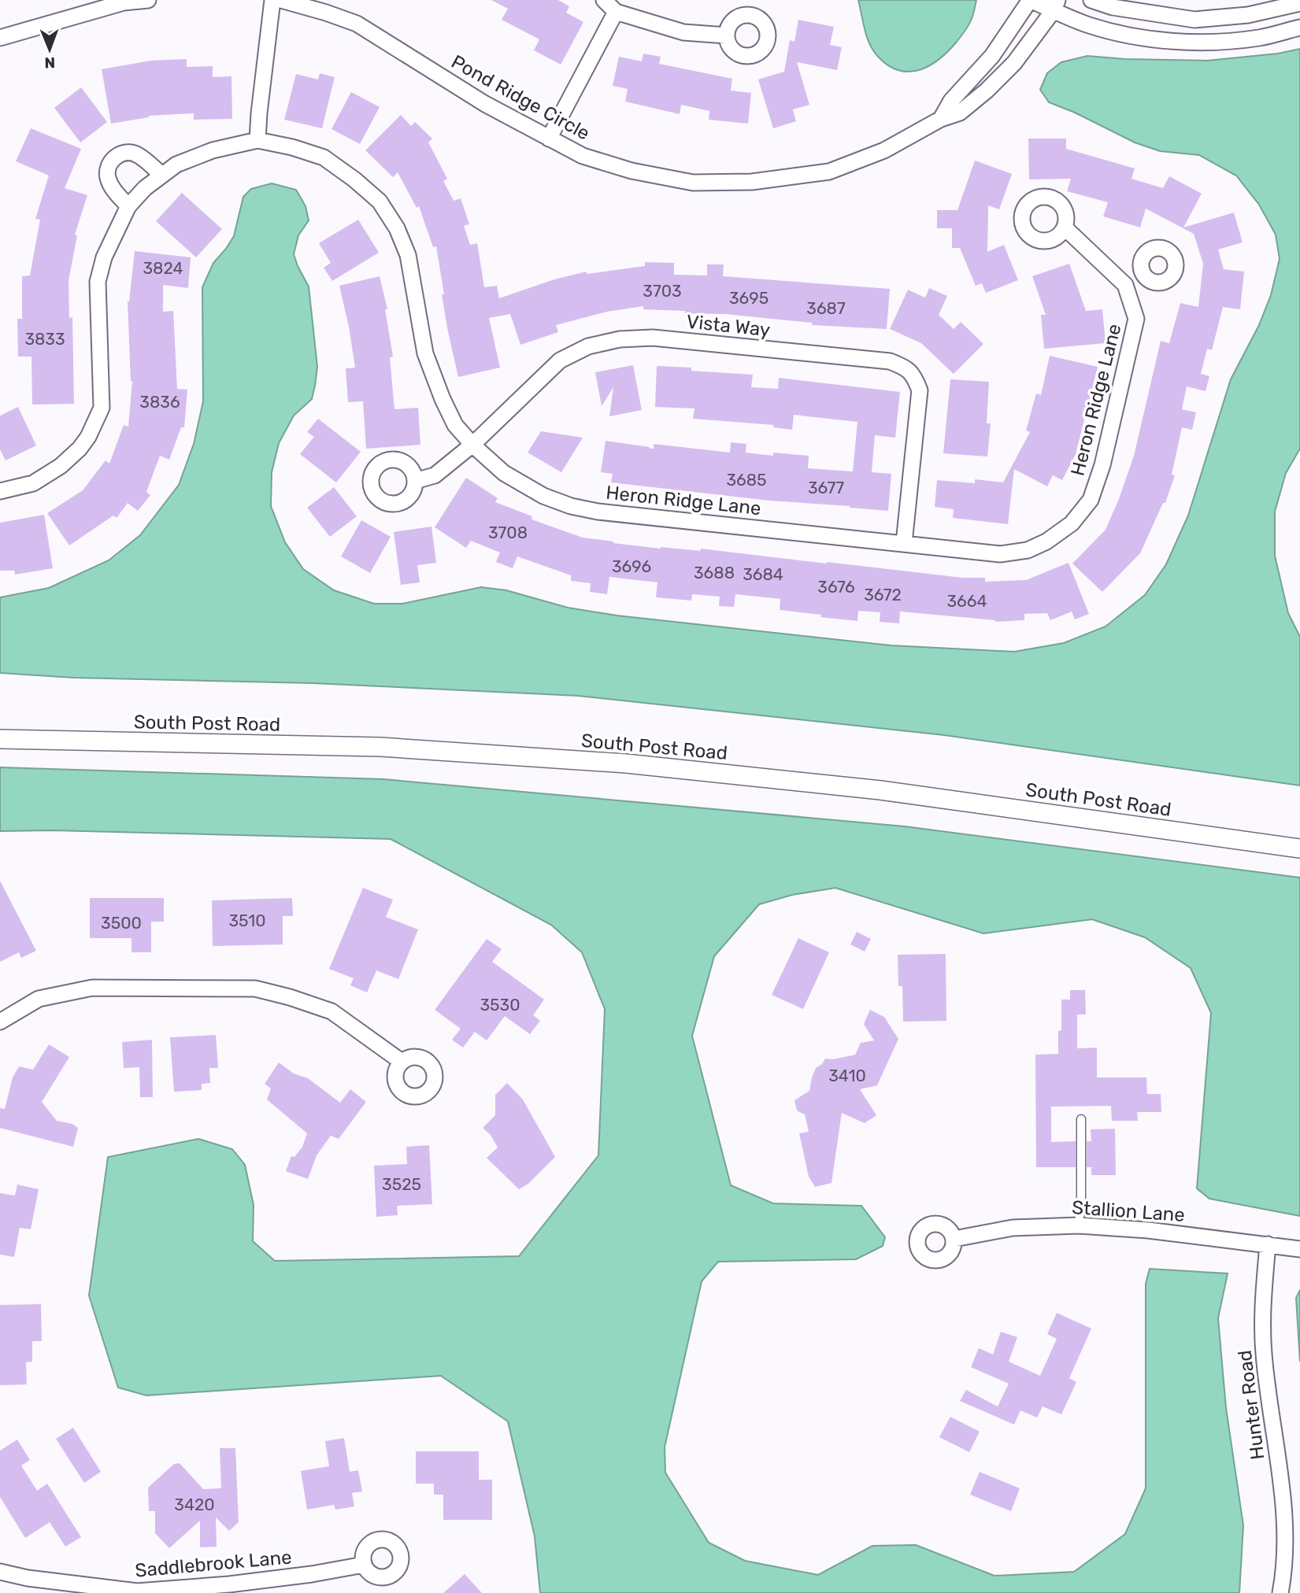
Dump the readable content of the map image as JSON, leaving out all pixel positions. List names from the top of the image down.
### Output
{
  "streets": {
    "street": [
      "Pond Ridge Circle",
      "Vista Way",
      "Heron Ridge Lane",
      "South Post Road",
      "Stallion Lane",
      "Hunter Road",
      "Saddlebrook Lane"
    ]
  },
  "crossings": [
    ["Vista Way", "Heron Ridge Lane"],
    ["Stallion Lane", "Hunter Road"]
  ],
  "house_numbers": [
    "3824",
    "3703",
    "3695",
    "3687",
    "3833",
    "3836",
    "3685",
    "3677",
    "3708",
    "3696",
    "3688",
    "3684",
    "3676",
    "3672",
    "3664",
    "3510",
    "3500",
    "3530",
    "3410",
    "3525",
    "3420"
  ],
  "north": "bottom"
}
